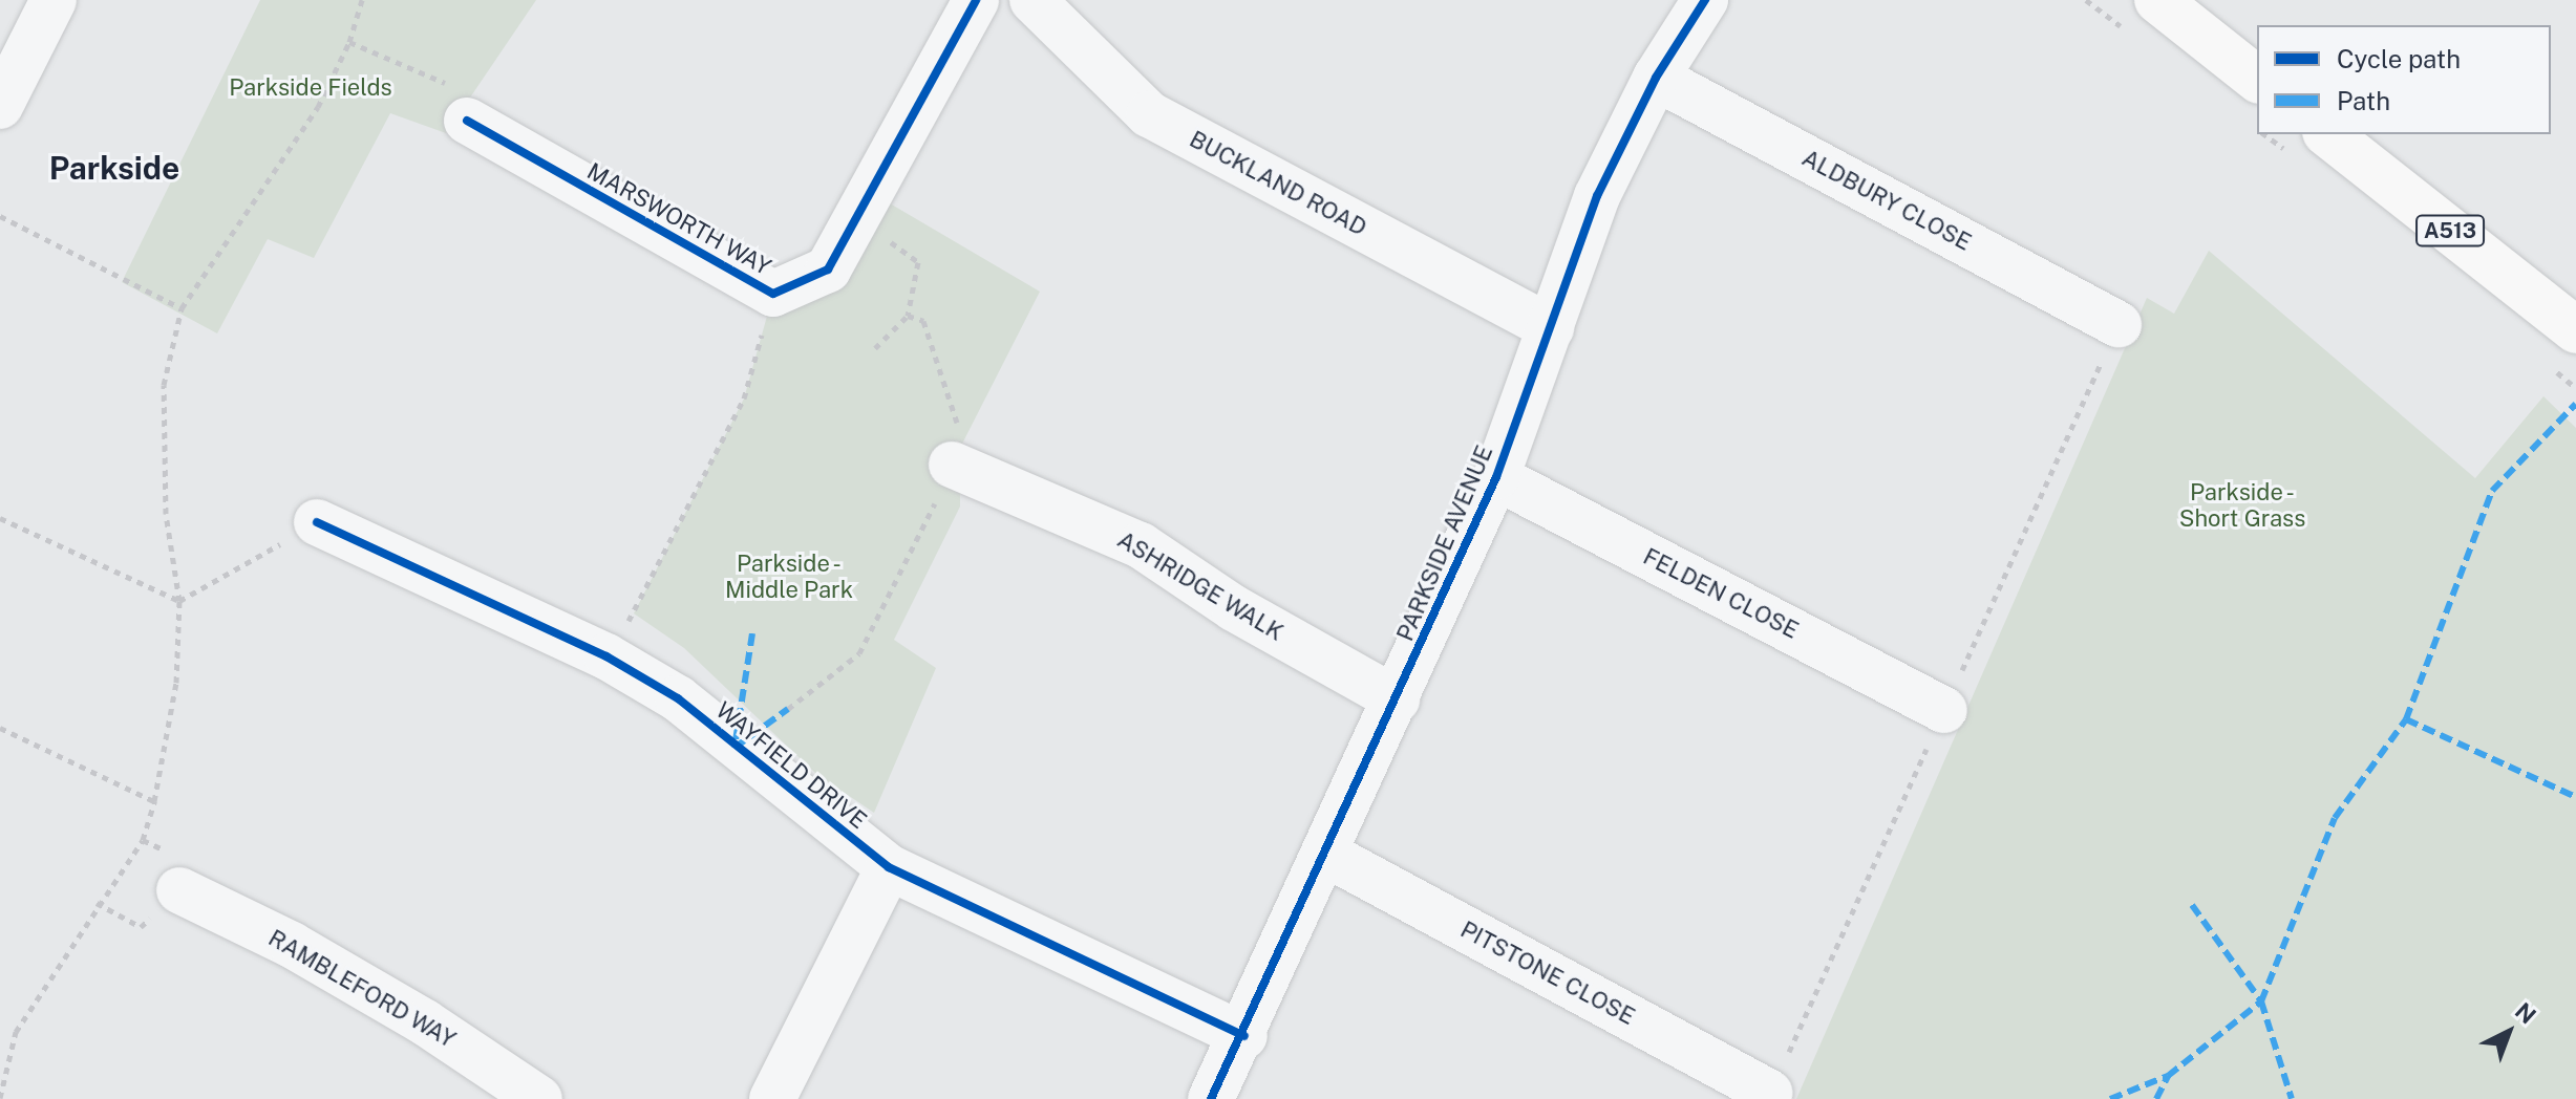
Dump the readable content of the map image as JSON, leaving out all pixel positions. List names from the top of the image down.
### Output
{
  "streets": {
    "highway": ["A513"],
    "street": [
      "BUCKLAND ROAD",
      "ALDBURY CLOSE",
      "MARSWORTH WAY",
      "PARKSIDE AVENUE",
      "ASHRIDGE WALK",
      "FELDEN CLOSE",
      "WAYFIELD DRIVE",
      "PITSTONE CLOSE",
      "RAMBLEFORD WAY"
    ]
  },
  "crossings": [
    ["BUCKLAND ROAD", "PARKSIDE AVENUE"],
    ["ALDBURY CLOSE", "PARKSIDE AVENUE"],
    ["PARKSIDE AVENUE", "ASHRIDGE WALK"],
    ["PARKSIDE AVENUE", "FELDEN CLOSE"],
    ["PARKSIDE AVENUE", "WAYFIELD DRIVE"],
    ["PARKSIDE AVENUE", "PITSTONE CLOSE"]
  ],
  "districts": ["Parkside"],
  "parks": ["Parkside Fields", "Parkside - Short Grass", "Parkside - Middle Park"],
  "legend": ["Cycle path", "Path"],
  "north": "top right"
}
